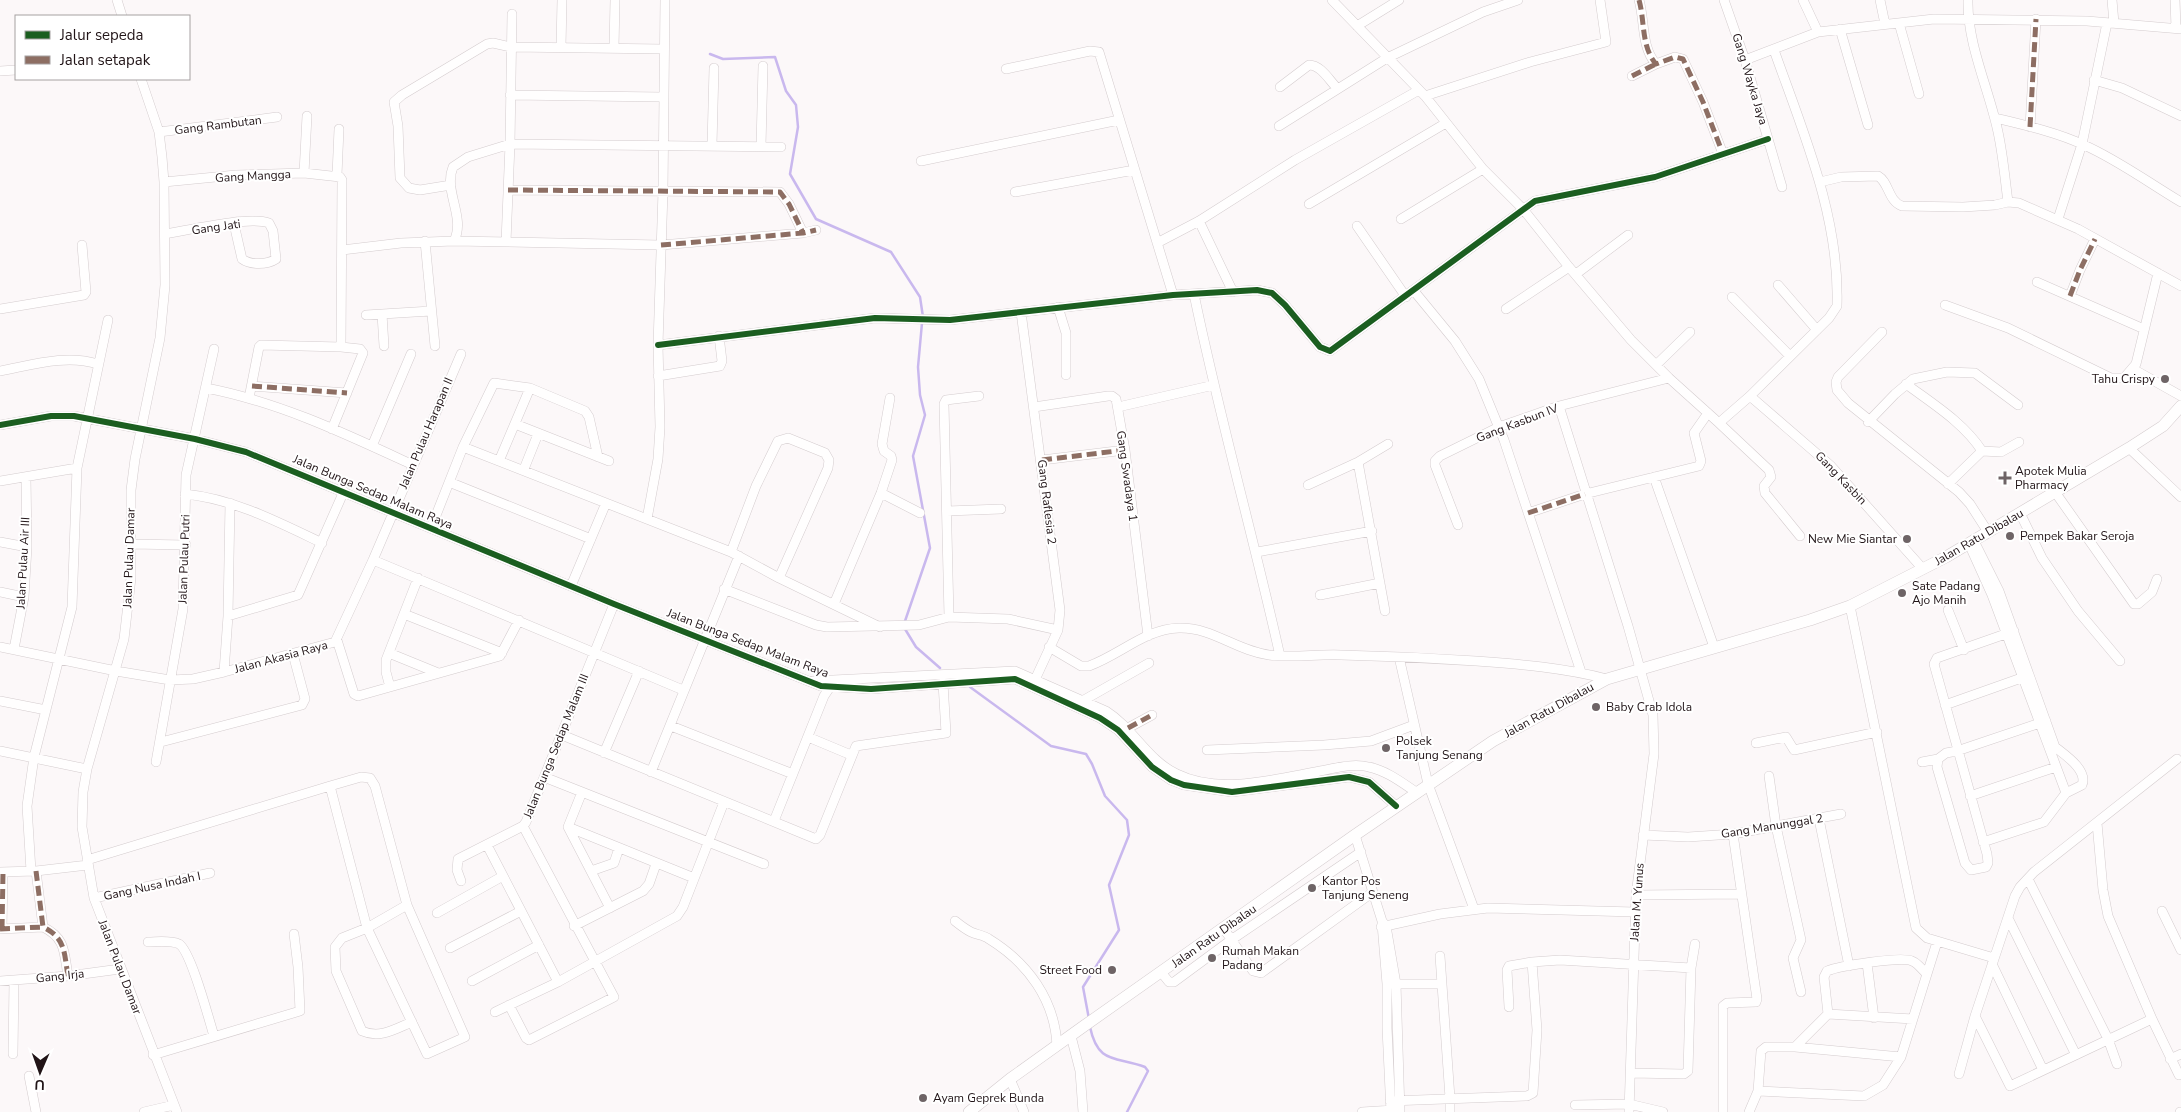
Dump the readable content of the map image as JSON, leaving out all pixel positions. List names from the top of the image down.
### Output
{
  "streets": {
    "main road": ["Jalan Ratu Dibalau"],
    "street": [
      "Gang Wayka Jaya",
      "Gang Rambutan",
      "Gang Mangga",
      "Gang Jati",
      "Gang Kasbun IV",
      "Jalan Pulau Harapan II",
      "Gang Swadaya 1",
      "Gang Kasbin",
      "Jalan Bunga Sedap Malam Raya",
      "Gang Raflesia 2",
      "Jalan Pulau Damar",
      "Jalan Pulau Putri",
      "Jalan Pulau Air III",
      "Jalan Akasia Raya",
      "Jalan Bunga Sedap Malam III",
      "Gang Manunggal 2",
      "Gang Nusa Indah I",
      "Jalan M. Yunus",
      "Gang Irja"
    ]
  },
  "crossings": [
    ["Gang Rambutan", "Jalan Pulau Damar"],
    ["Gang Mangga", "Jalan Pulau Damar"],
    ["Gang Jati", "Jalan Pulau Damar"],
    ["Gang Kasbun IV", "Jalan M. Yunus"],
    ["Jalan Pulau Harapan II", "Jalan Bunga Sedap Malam Raya"],
    ["Jalan Pulau Harapan II", "Jalan Akasia Raya"],
    ["Gang Kasbin", "Jalan Ratu Dibalau"],
    ["Jalan Bunga Sedap Malam Raya", "Gang Raflesia 2"],
    ["Jalan Bunga Sedap Malam Raya", "Jalan Ratu Dibalau"],
    ["Jalan Bunga Sedap Malam Raya", "Jalan Pulau Damar"],
    ["Jalan Bunga Sedap Malam Raya", "Jalan Pulau Putri"],
    ["Jalan Bunga Sedap Malam Raya", "Jalan Akasia Raya"],
    ["Jalan Bunga Sedap Malam Raya", "Jalan Bunga Sedap Malam III"],
    ["Jalan Ratu Dibalau", "Jalan M. Yunus"],
    ["Jalan Pulau Damar", "Jalan Akasia Raya"],
    ["Jalan Pulau Damar", "Gang Nusa Indah I"],
    ["Jalan Pulau Damar", "Gang Irja"],
    ["Jalan Pulau Putri", "Jalan Akasia Raya"],
    ["Jalan Pulau Air III", "Jalan Akasia Raya"],
    ["Gang Manunggal 2", "Jalan M. Yunus"]
  ],
  "places": {
    "other": [
      "Tahu Crispy",
      "Pempek Bakar Seroja",
      "New Mie Siantar",
      "Sate Padang Ajo Manih",
      "Baby Crab Idola",
      "Polsek Tanjung Senang",
      "Kantor Pos Tanjung Seneng",
      "Rumah Makan Padang",
      "Street Food",
      "Ayam Geprek Bunda"
    ],
    "health": ["Apotek Mulia Pharmacy"]
  },
  "legend": ["Jalur sepeda", "Jalan setapak"],
  "north": "bottom"
}
